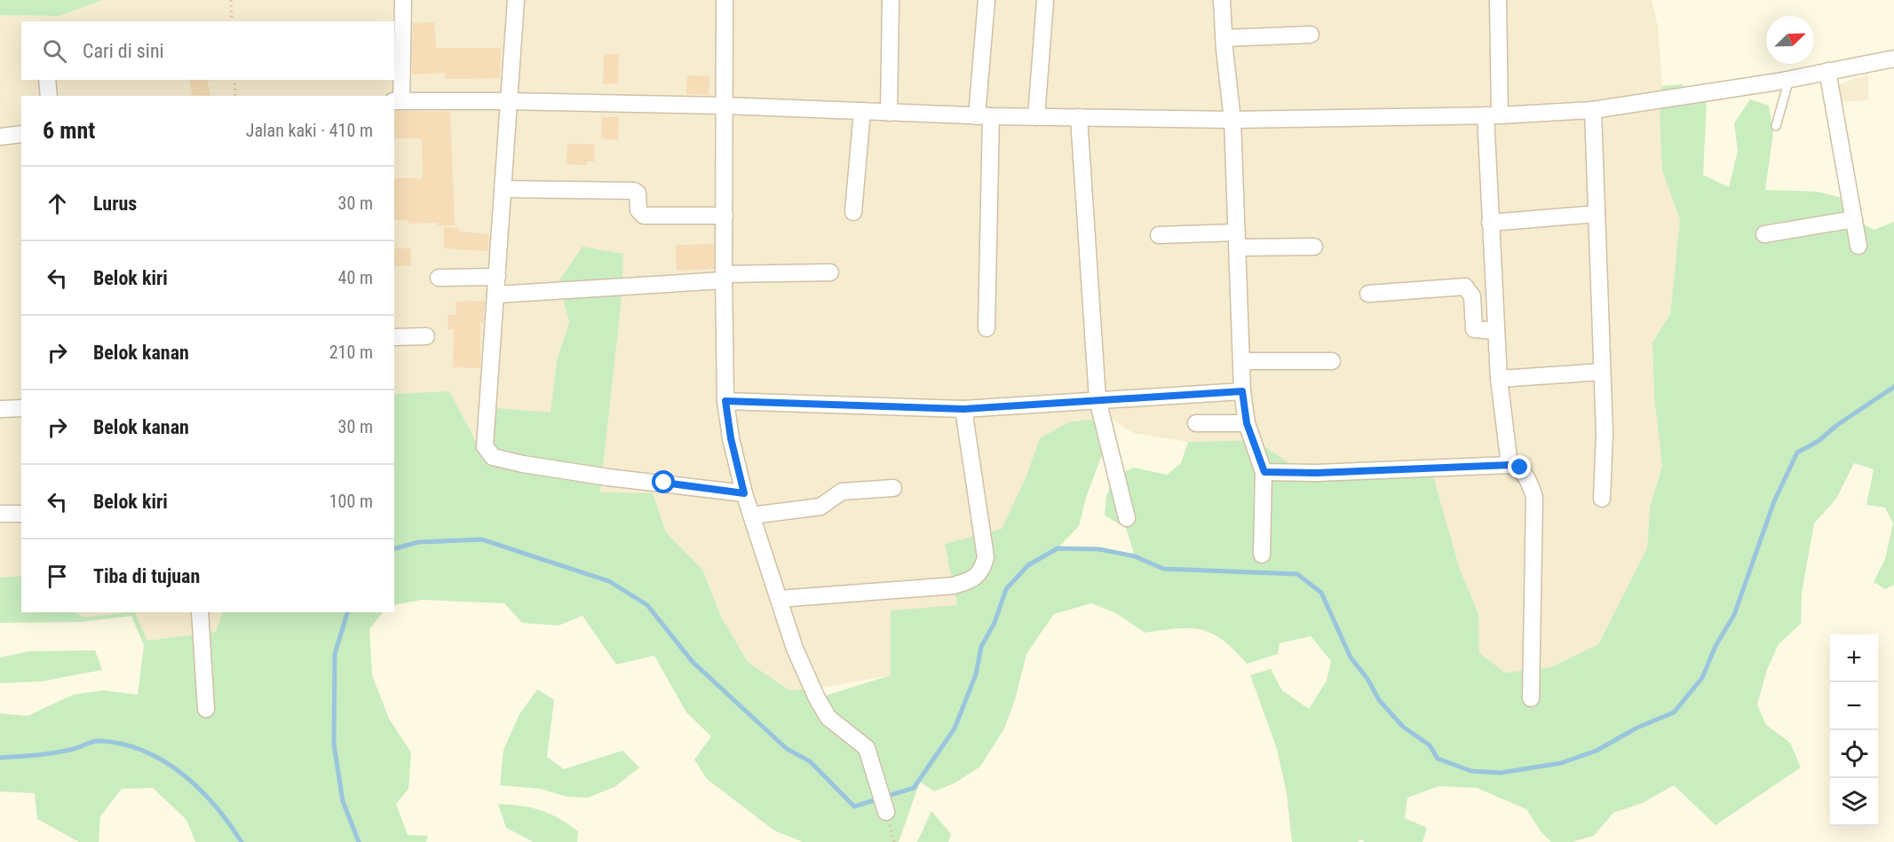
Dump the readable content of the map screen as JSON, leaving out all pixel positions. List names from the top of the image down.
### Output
{
  "north": "top right",
  "page": {
    "search": "Cari di sini",
    "heading": ["6 mnt", "Jalan kaki · 410 m"],
    "list": [
      ["Lurus", "30 m"],
      ["Belok kiri", "40 m"],
      ["Belok kanan", "210 m"],
      ["Belok kanan", "30 m"],
      ["Belok kiri", "100 m"],
      "Tiba di tujuan"
    ],
    "map_buttons": ["+", "−"]
  }
}
